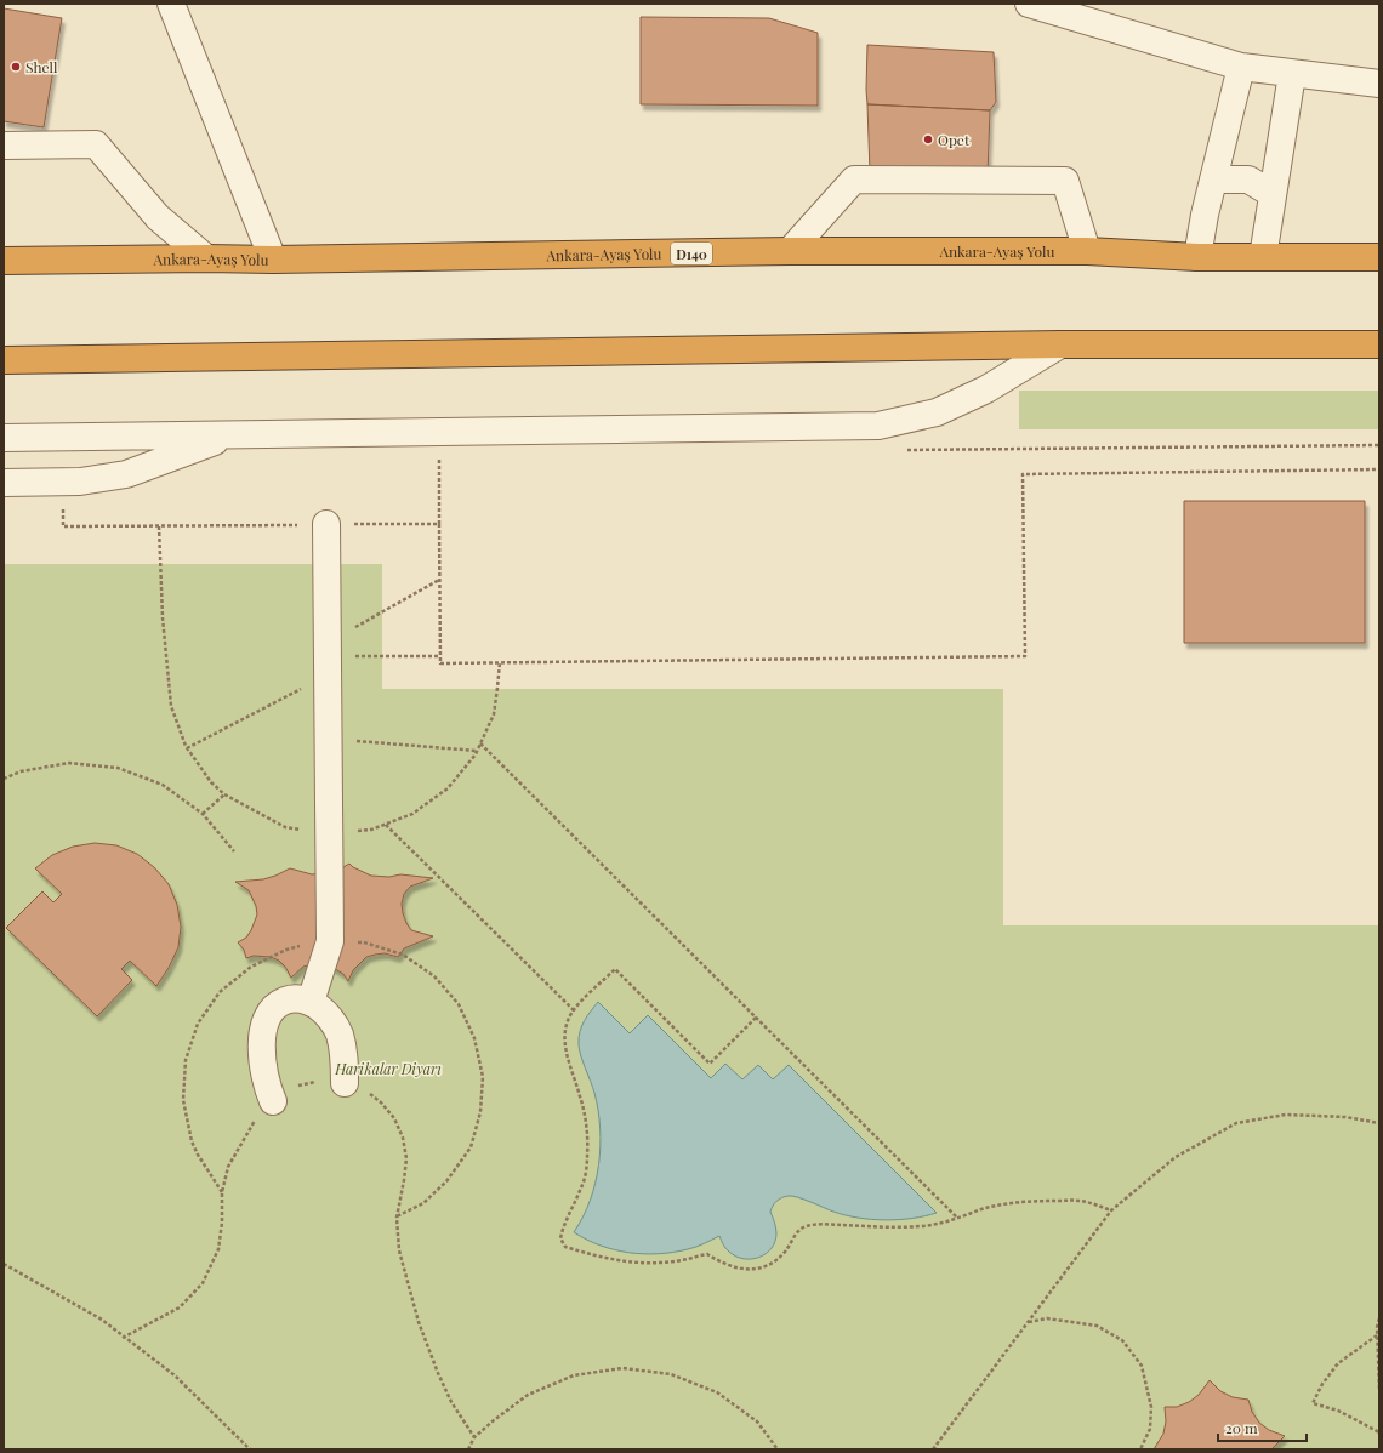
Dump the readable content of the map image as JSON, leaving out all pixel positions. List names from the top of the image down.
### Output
{
  "streets": {
    "highway": ["Ankara-Ayaş Yolu", "D140"]
  },
  "parks": ["Harikalar Diyarı"],
  "places": ["Shell", "Opet"],
  "scale_bar": "20 m"
}
